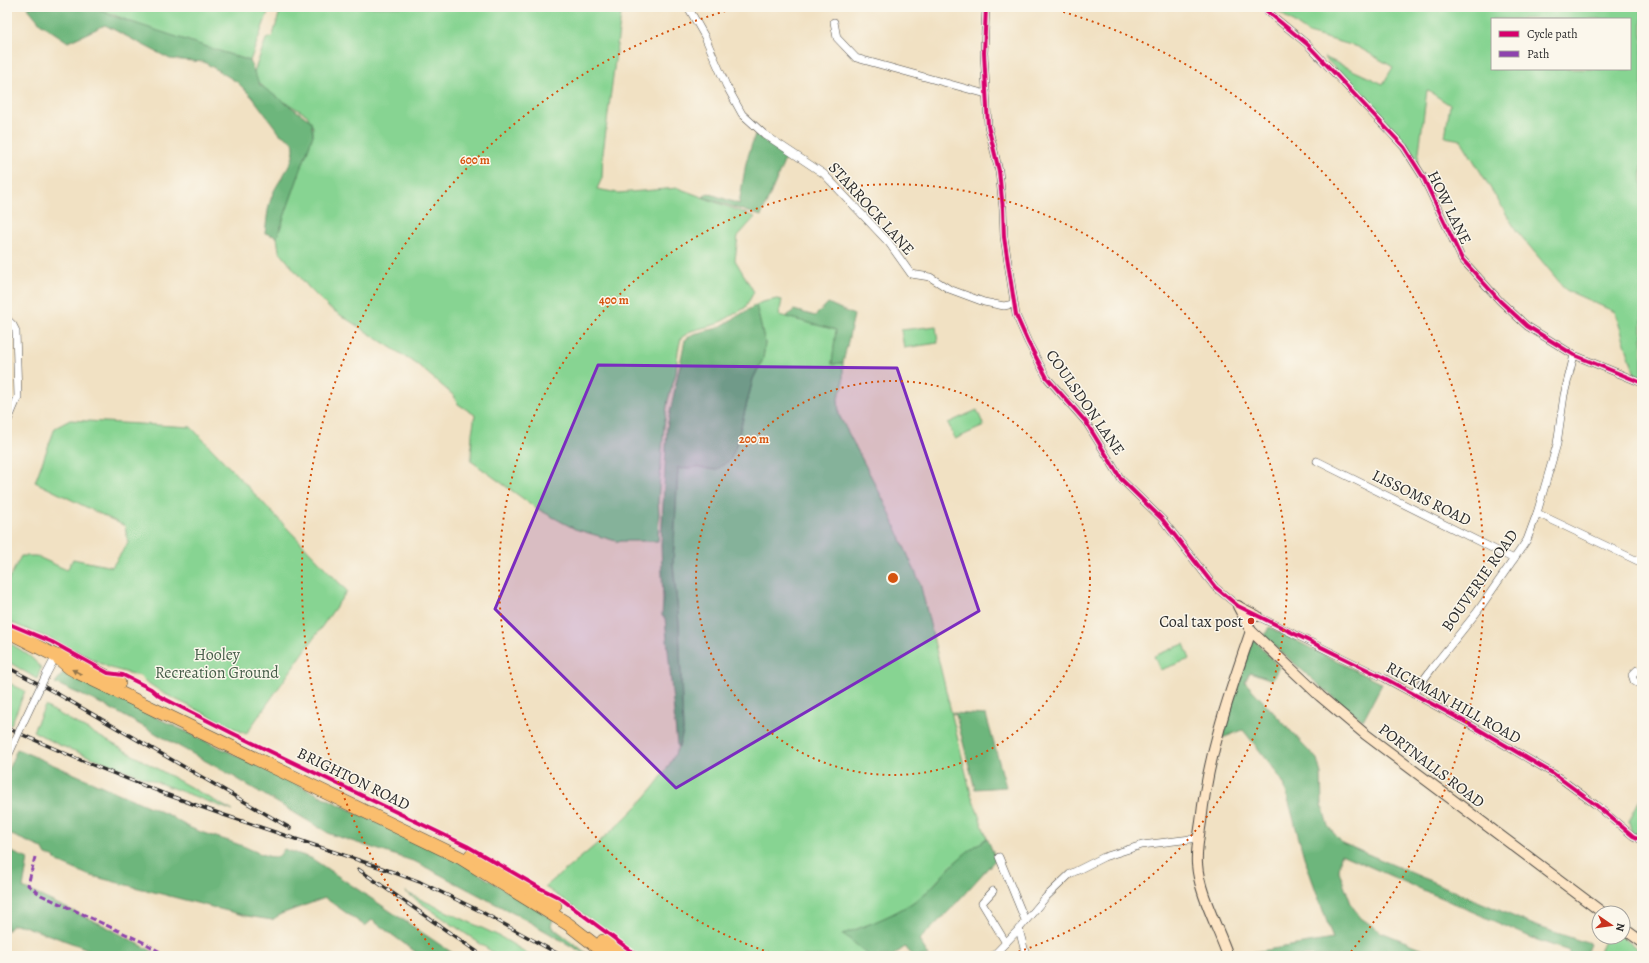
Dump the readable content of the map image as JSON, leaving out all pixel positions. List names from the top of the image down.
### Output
{
  "streets": {
    "highway": ["BRIGHTON ROAD"],
    "street": [
      "HOW LANE",
      "STARROCK LANE",
      "COULSDON LANE",
      "LISSOMS ROAD",
      "BOUVERIE ROAD",
      "RICKMAN HILL ROAD",
      "PORTNALLS ROAD"
    ]
  },
  "crossings": [
    ["HOW LANE", "BOUVERIE ROAD"],
    ["STARROCK LANE", "COULSDON LANE"],
    ["COULSDON LANE", "RICKMAN HILL ROAD"],
    ["COULSDON LANE", "PORTNALLS ROAD"],
    ["LISSOMS ROAD", "BOUVERIE ROAD"],
    ["BOUVERIE ROAD", "RICKMAN HILL ROAD"]
  ],
  "parks": ["Hooley Recreation Ground"],
  "places": ["Coal tax post"],
  "legend": ["Cycle path", "Path"],
  "north": "right",
  "rings": ["600 m", "400 m", "200 m"]
}
